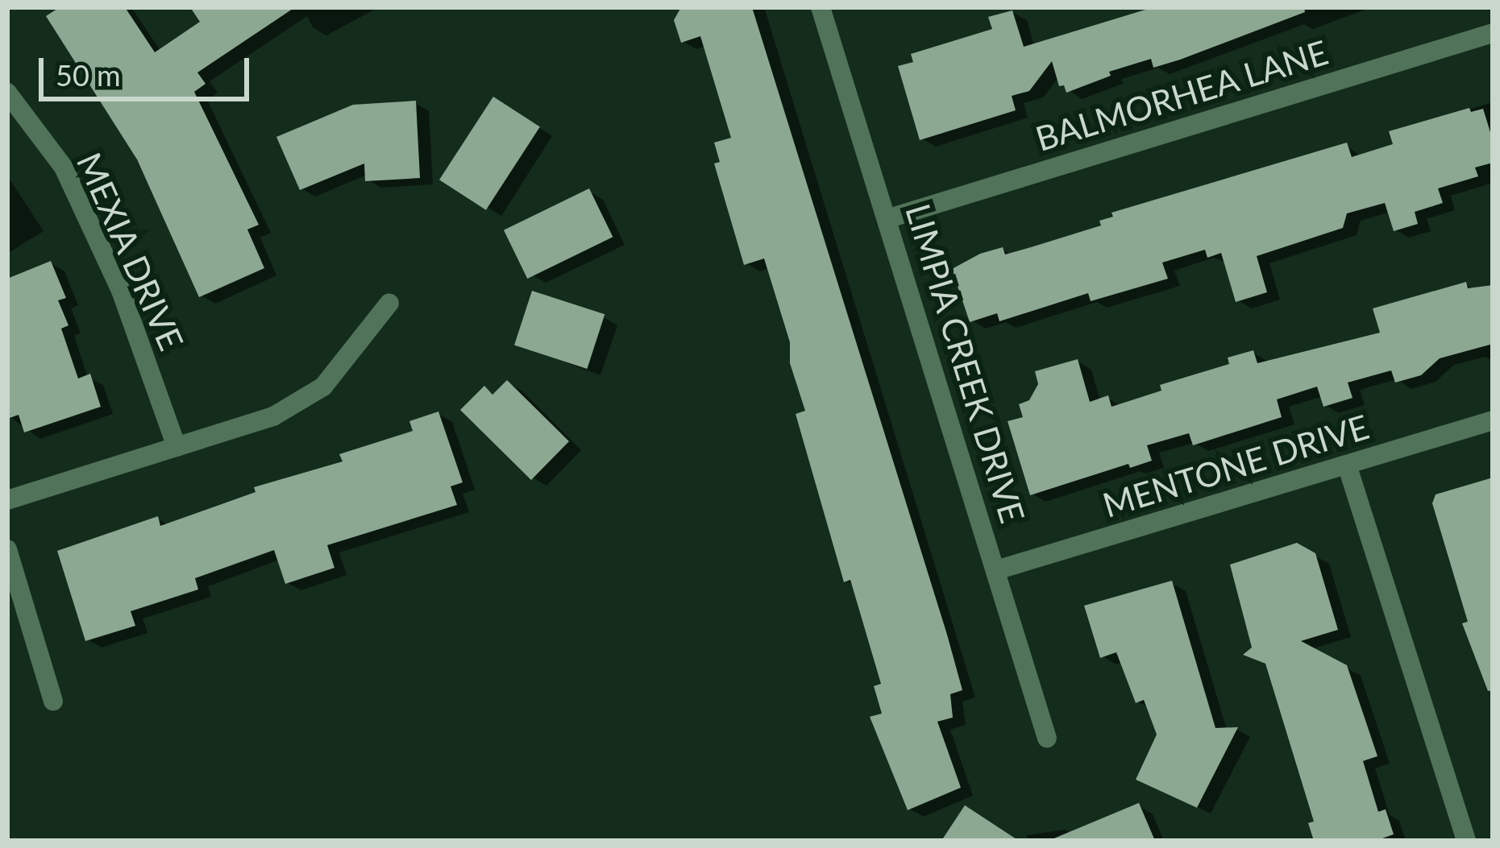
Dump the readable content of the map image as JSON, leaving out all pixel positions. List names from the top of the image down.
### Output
{
  "streets": {
    "street": [
      "BALMORHEA LANE",
      "MEXIA DRIVE",
      "LIMPIA CREEK DRIVE",
      "MENTONE DRIVE"
    ]
  },
  "crossings": [
    ["BALMORHEA LANE", "LIMPIA CREEK DRIVE"],
    ["LIMPIA CREEK DRIVE", "MENTONE DRIVE"]
  ],
  "scale_bar": "50 m"
}
